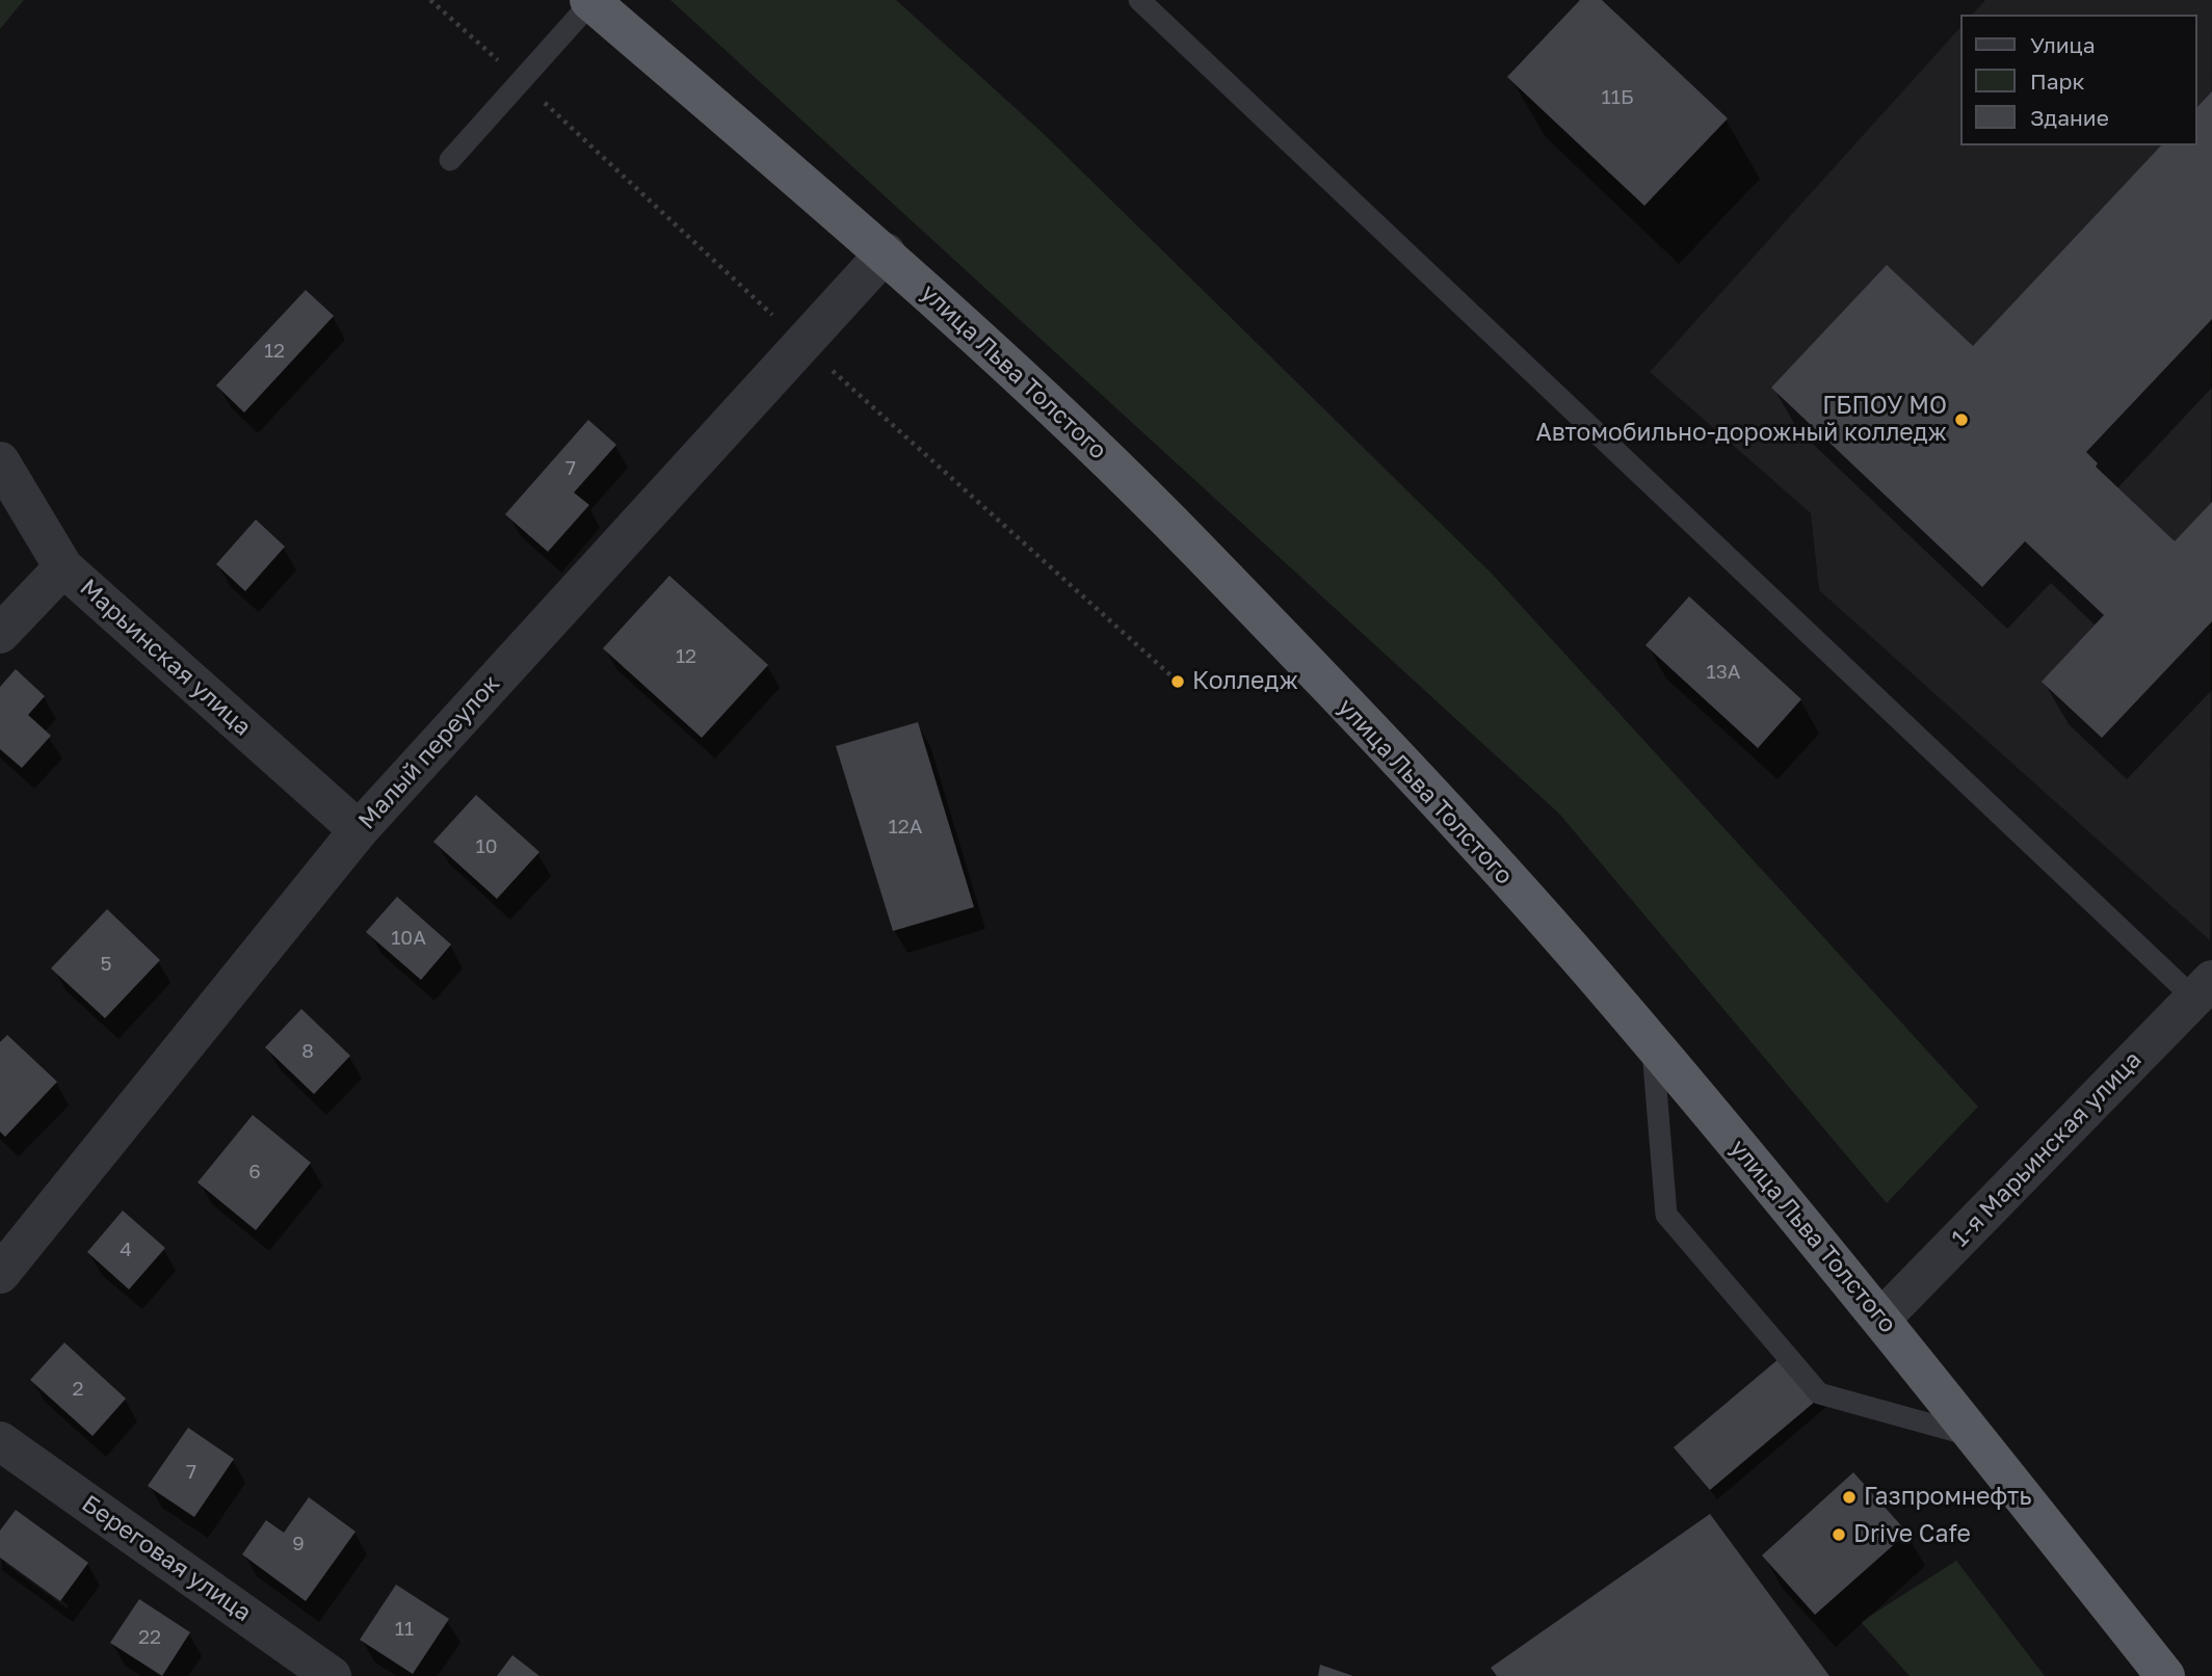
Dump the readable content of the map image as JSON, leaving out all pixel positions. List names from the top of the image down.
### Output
{
  "streets": {
    "highway": ["улица Льва Толстого"],
    "street": [
      "Марьинская улица",
      "Малый переулок",
      "1-я Марьинская улица",
      "Береговая улица"
    ]
  },
  "crossings": [
    ["улица Льва Толстого", "Малый переулок"],
    ["улица Льва Толстого", "1-я Марьинская улица"],
    ["Марьинская улица", "Малый переулок"]
  ],
  "places": [
    "ГБПОУ МО Автомобильно-дорожный колледж",
    "Колледж",
    "Газпромнефть",
    "Drive Cafe"
  ],
  "house_numbers": [
    "11Б",
    "12",
    "7",
    "12",
    "13А",
    "12А",
    "10",
    "10А",
    "5",
    "8",
    "6",
    "4",
    "2",
    "7",
    "9",
    "11",
    "22"
  ],
  "legend": ["Улица", "Парк", "Здание"]
}
